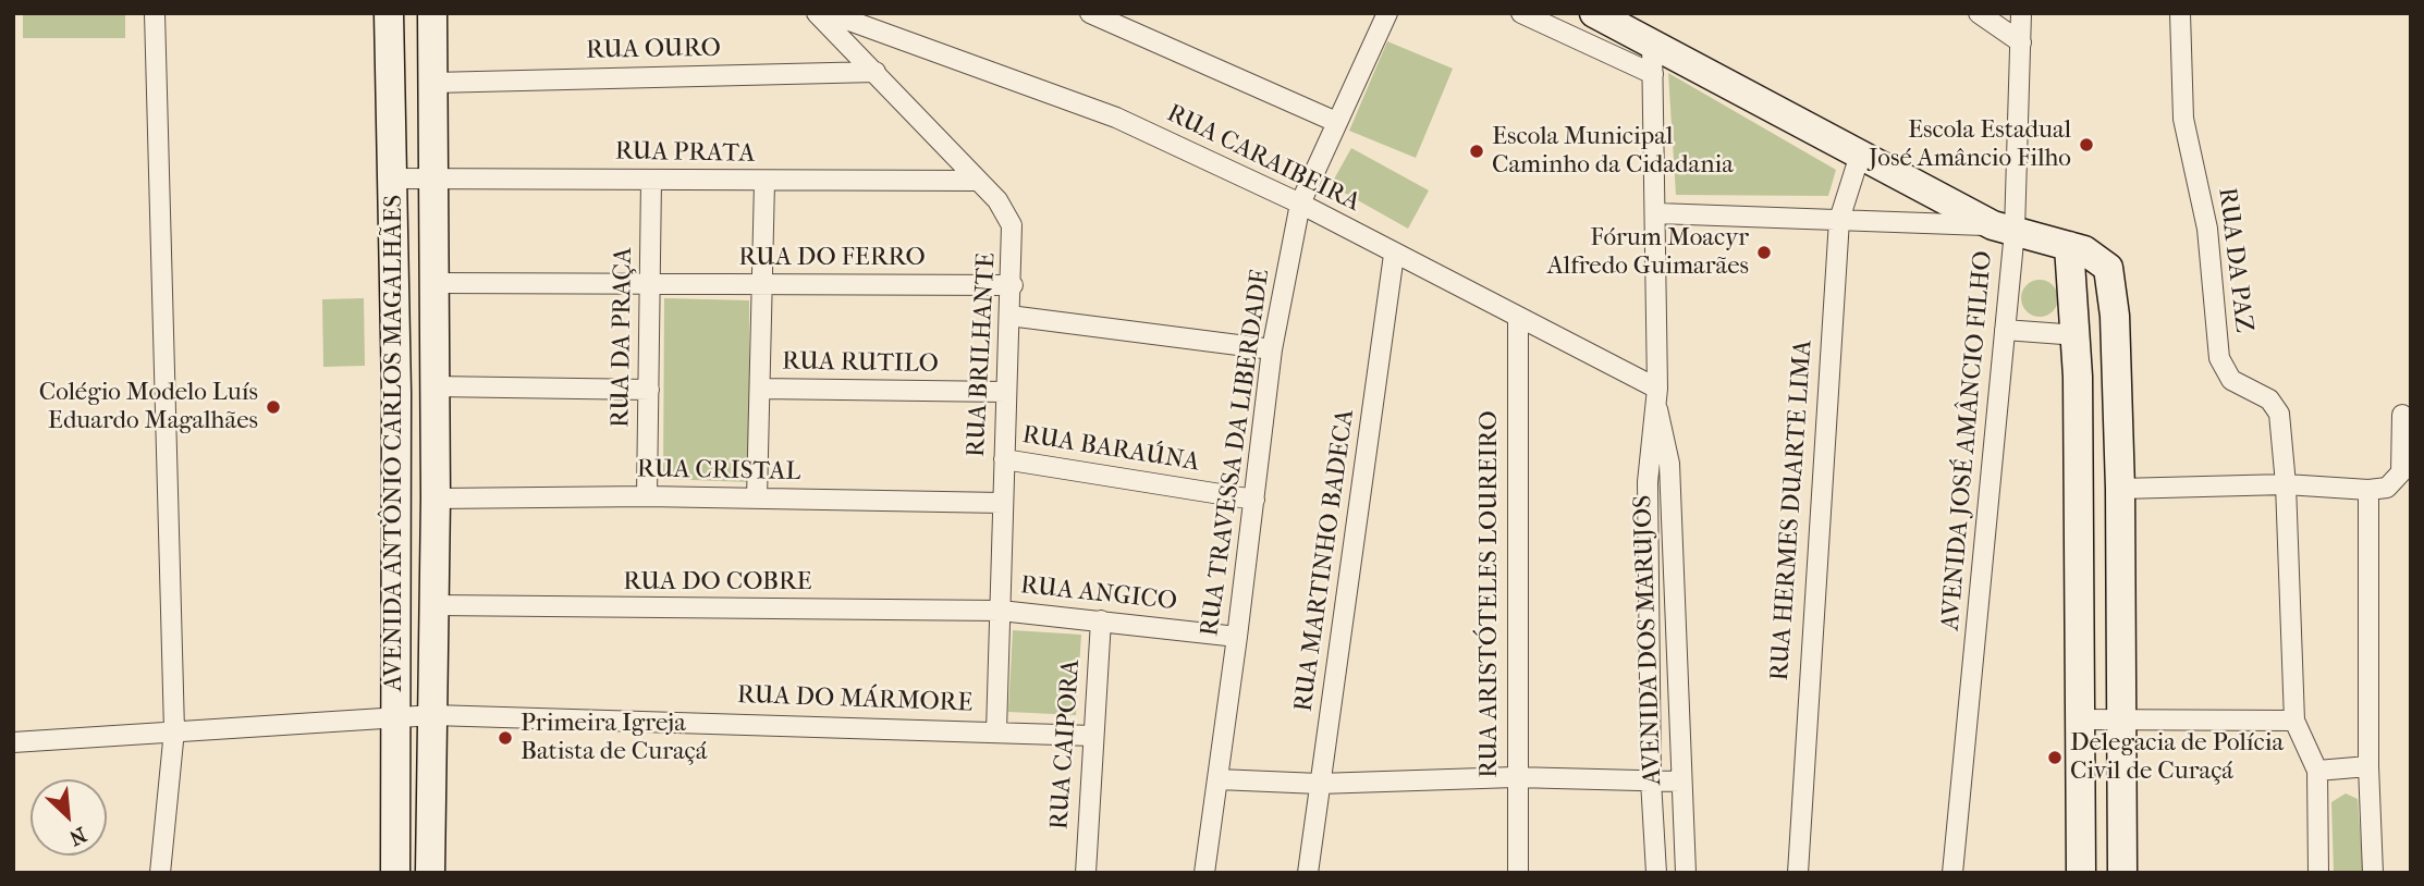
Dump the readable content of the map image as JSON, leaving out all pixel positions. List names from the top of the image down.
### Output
{
  "streets": {
    "main road": ["AVENIDA ANTÔNIO CARLOS MAGALHÃES"],
    "street": [
      "RUA OURO",
      "RUA PRATA",
      "RUA CARAIBEIRA",
      "RUA DO FERRO",
      "RUA DA PAZ",
      "RUA DA PRAÇA",
      "RUA BRILHANTE",
      "RUA RUTILO",
      "AVENIDA JOSÉ AMÂNCIO FILHO",
      "RUA BARAÚNA",
      "RUA TRAVESSA DA LIBERDADE",
      "RUA CRISTAL",
      "RUA HERMES DUARTE LIMA",
      "RUA MARTINHO BADECA",
      "RUA DO COBRE",
      "RUA ANGICO",
      "RUA ARISTÓTELES LOUREIRO",
      "AVENIDA DOS MARUJOS",
      "RUA DO MÁRMORE",
      "RUA CAIPORA"
    ]
  },
  "crossings": [
    ["RUA OURO", "RUA BRILHANTE"],
    ["RUA OURO", "AVENIDA ANTÔNIO CARLOS MAGALHÃES"],
    ["RUA PRATA", "RUA DA PRAÇA"],
    ["RUA PRATA", "RUA BRILHANTE"],
    ["RUA PRATA", "AVENIDA ANTÔNIO CARLOS MAGALHÃES"],
    ["RUA CARAIBEIRA", "RUA TRAVESSA DA LIBERDADE"],
    ["RUA CARAIBEIRA", "RUA MARTINHO BADECA"],
    ["RUA CARAIBEIRA", "RUA ARISTÓTELES LOUREIRO"],
    ["RUA CARAIBEIRA", "AVENIDA DOS MARUJOS"],
    ["RUA DO FERRO", "RUA DA PRAÇA"],
    ["RUA DO FERRO", "RUA BRILHANTE"],
    ["RUA DO FERRO", "AVENIDA ANTÔNIO CARLOS MAGALHÃES"],
    ["RUA DA PRAÇA", "RUA CRISTAL"],
    ["RUA BRILHANTE", "RUA RUTILO"],
    ["RUA BRILHANTE", "RUA BARAÚNA"],
    ["RUA BRILHANTE", "RUA CRISTAL"],
    ["RUA BRILHANTE", "RUA DO COBRE"],
    ["RUA BRILHANTE", "RUA ANGICO"],
    ["RUA BRILHANTE", "RUA DO MÁRMORE"],
    ["AVENIDA ANTÔNIO CARLOS MAGALHÃES", "RUA CRISTAL"],
    ["AVENIDA ANTÔNIO CARLOS MAGALHÃES", "RUA DO COBRE"],
    ["AVENIDA ANTÔNIO CARLOS MAGALHÃES", "RUA DO MÁRMORE"],
    ["RUA BARAÚNA", "RUA TRAVESSA DA LIBERDADE"],
    ["RUA TRAVESSA DA LIBERDADE", "RUA ANGICO"],
    ["RUA DO COBRE", "RUA ANGICO"],
    ["RUA ANGICO", "RUA CAIPORA"],
    ["RUA DO MÁRMORE", "RUA CAIPORA"]
  ],
  "places": [
    "Escola Estadual José Amâncio Filho",
    "Escola Municipal Caminho da Cidadania",
    "Fórum Moacyr Alfredo Guimarães",
    "Colégio Modelo Luís Eduardo Magalhães",
    "Primeira Igreja Batista de Curaçá",
    "Delegacia de Polícia Civil de Curaçá"
  ],
  "north": "bottom right"
}
